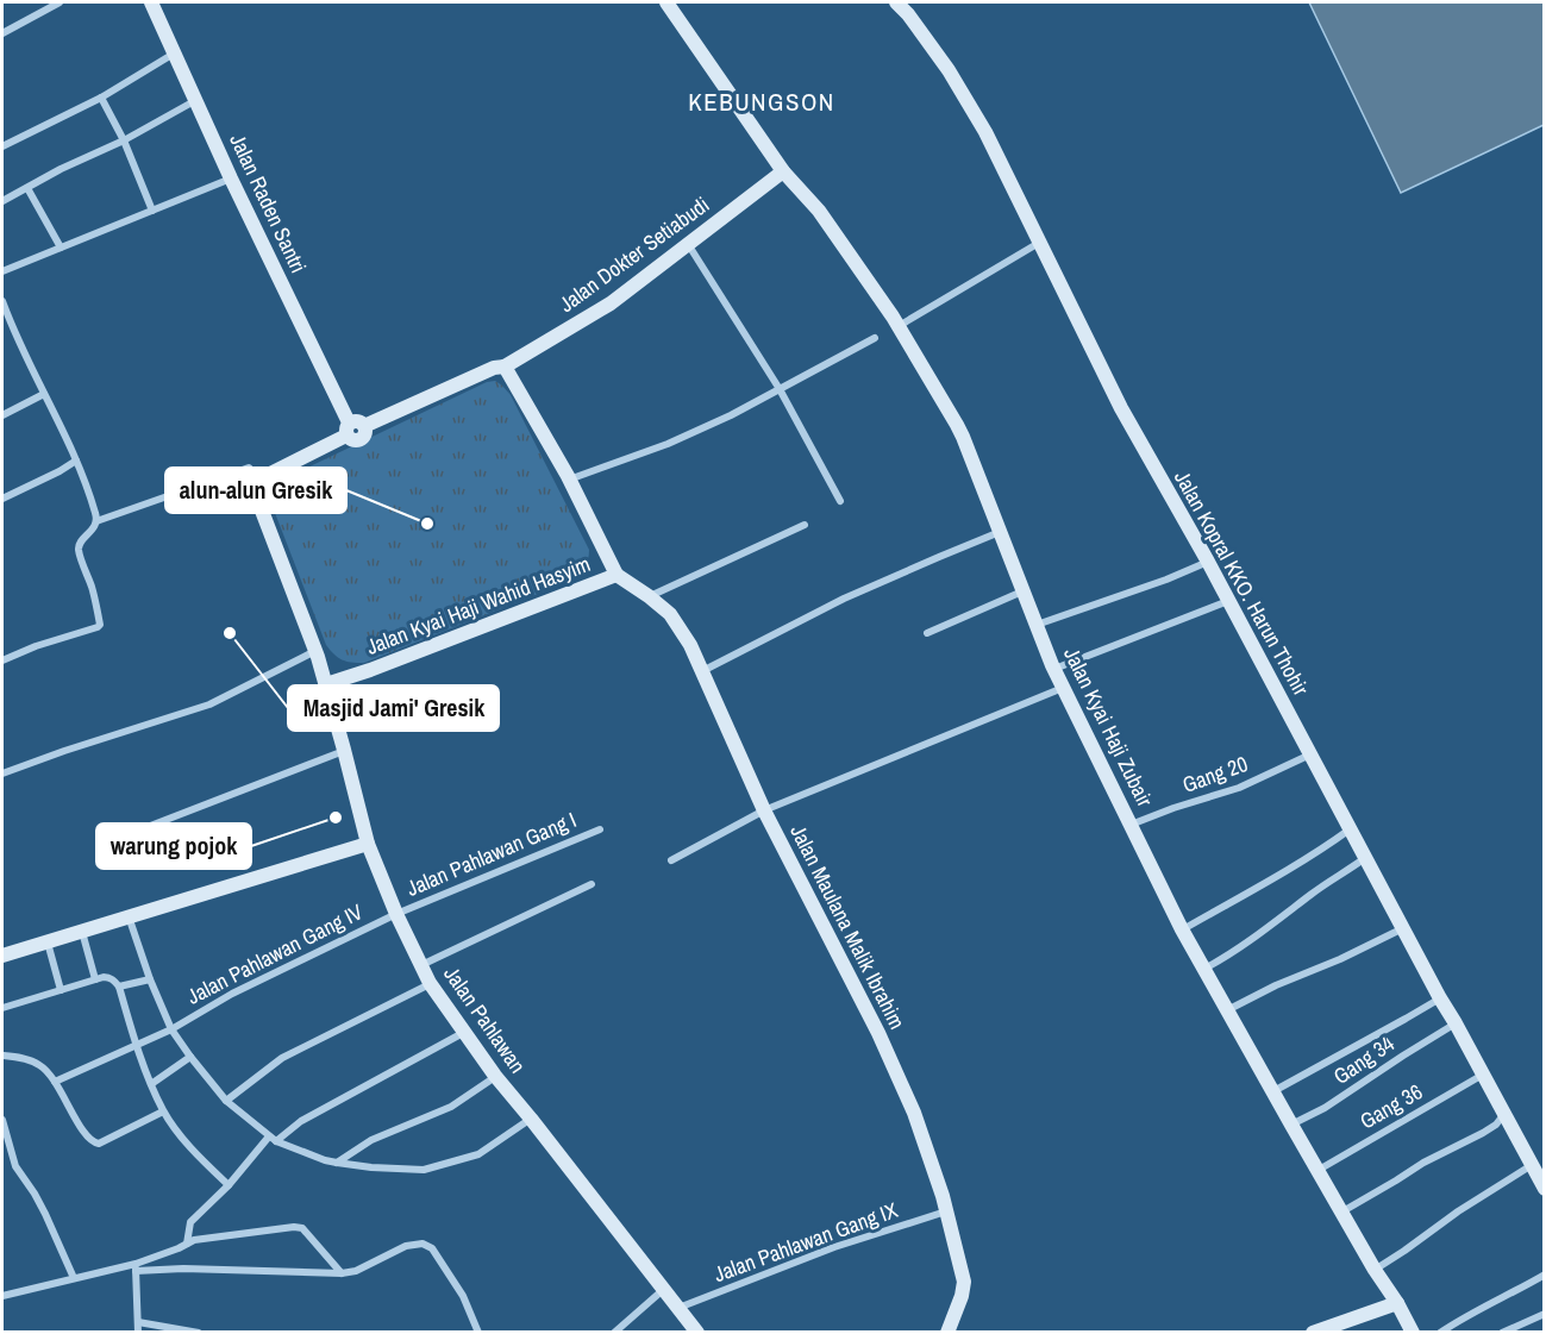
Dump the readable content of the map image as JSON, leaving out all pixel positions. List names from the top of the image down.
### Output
{
  "streets": {
    "street": [
      "Jalan Raden Santri",
      "Jalan Dokter Setiabudi",
      "Jalan Kopral KKO. Harun Thohir",
      "Jalan Kyai Haji Wahid Hasyim",
      "Jalan Kyai Haji Zubair",
      "Gang 20",
      "Jalan Pahlawan Gang I",
      "Jalan Maulana Malik Ibrahim",
      "Jalan Pahlawan Gang IV",
      "Jalan Pahlawan",
      "Gang 34",
      "Gang 36",
      "Jalan Pahlawan Gang IX"
    ]
  },
  "crossings": [
    ["Jalan Dokter Setiabudi", "Jalan Kyai Haji Wahid Hasyim"],
    ["Jalan Dokter Setiabudi", "Jalan Kyai Haji Zubair"],
    ["Jalan Kopral KKO. Harun Thohir", "Gang 20"],
    ["Jalan Kopral KKO. Harun Thohir", "Gang 34"],
    ["Jalan Kopral KKO. Harun Thohir", "Gang 36"],
    ["Jalan Kyai Haji Wahid Hasyim", "Jalan Maulana Malik Ibrahim"],
    ["Jalan Kyai Haji Wahid Hasyim", "Jalan Pahlawan"],
    ["Jalan Kyai Haji Zubair", "Gang 20"],
    ["Jalan Kyai Haji Zubair", "Gang 34"],
    ["Jalan Kyai Haji Zubair", "Gang 36"],
    ["Jalan Pahlawan Gang I", "Jalan Pahlawan Gang IV"],
    ["Jalan Pahlawan Gang I", "Jalan Pahlawan"],
    ["Jalan Maulana Malik Ibrahim", "Jalan Pahlawan Gang IX"],
    ["Jalan Pahlawan Gang IV", "Jalan Pahlawan"],
    ["Jalan Pahlawan", "Jalan Pahlawan Gang IX"]
  ],
  "districts": ["KEBUNGSON"],
  "places": ["alun-alun Gresik", "Masjid Jami' Gresik", "warung pojok"]
}
